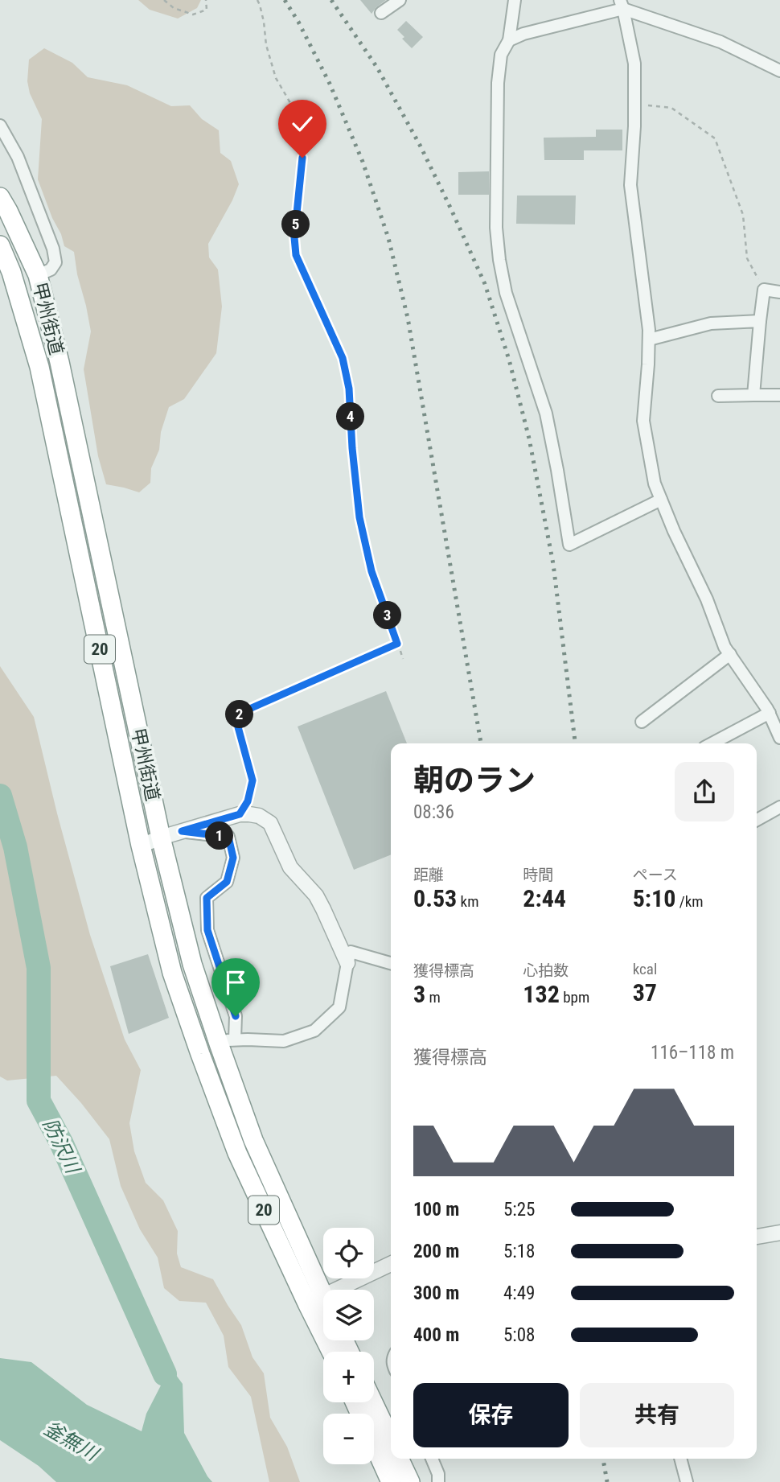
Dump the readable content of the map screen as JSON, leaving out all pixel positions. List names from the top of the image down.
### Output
{
  "streets": {
    "highway": ["甲州街道", "20"]
  },
  "water": ["防沢川", "釜無川"],
  "page": {
    "pins": [
      "5",
      "4",
      "3",
      "2",
      "1"
    ],
    "heading": ["朝のラン", "08:36"],
    "stats": [
      ["距離", "0.53 km"],
      ["時間", "2:44"],
      ["ペース", "5:10 /km"],
      ["獲得標高", "3 m"],
      ["心拍数", "132 bpm"],
      ["kcal", "37"]
    ],
    "chart": ["獲得標高", "116–118 m"],
    "list": [
      {
        "name": "100 m",
        "note": "5:25"
      },
      {
        "name": "200 m",
        "note": "5:18"
      },
      {
        "name": "300 m",
        "note": "4:49"
      },
      {
        "name": "400 m",
        "note": "5:08"
      }
    ],
    "map_buttons": ["+", "−"],
    "buttons": ["保存", "共有"]
  }
}
